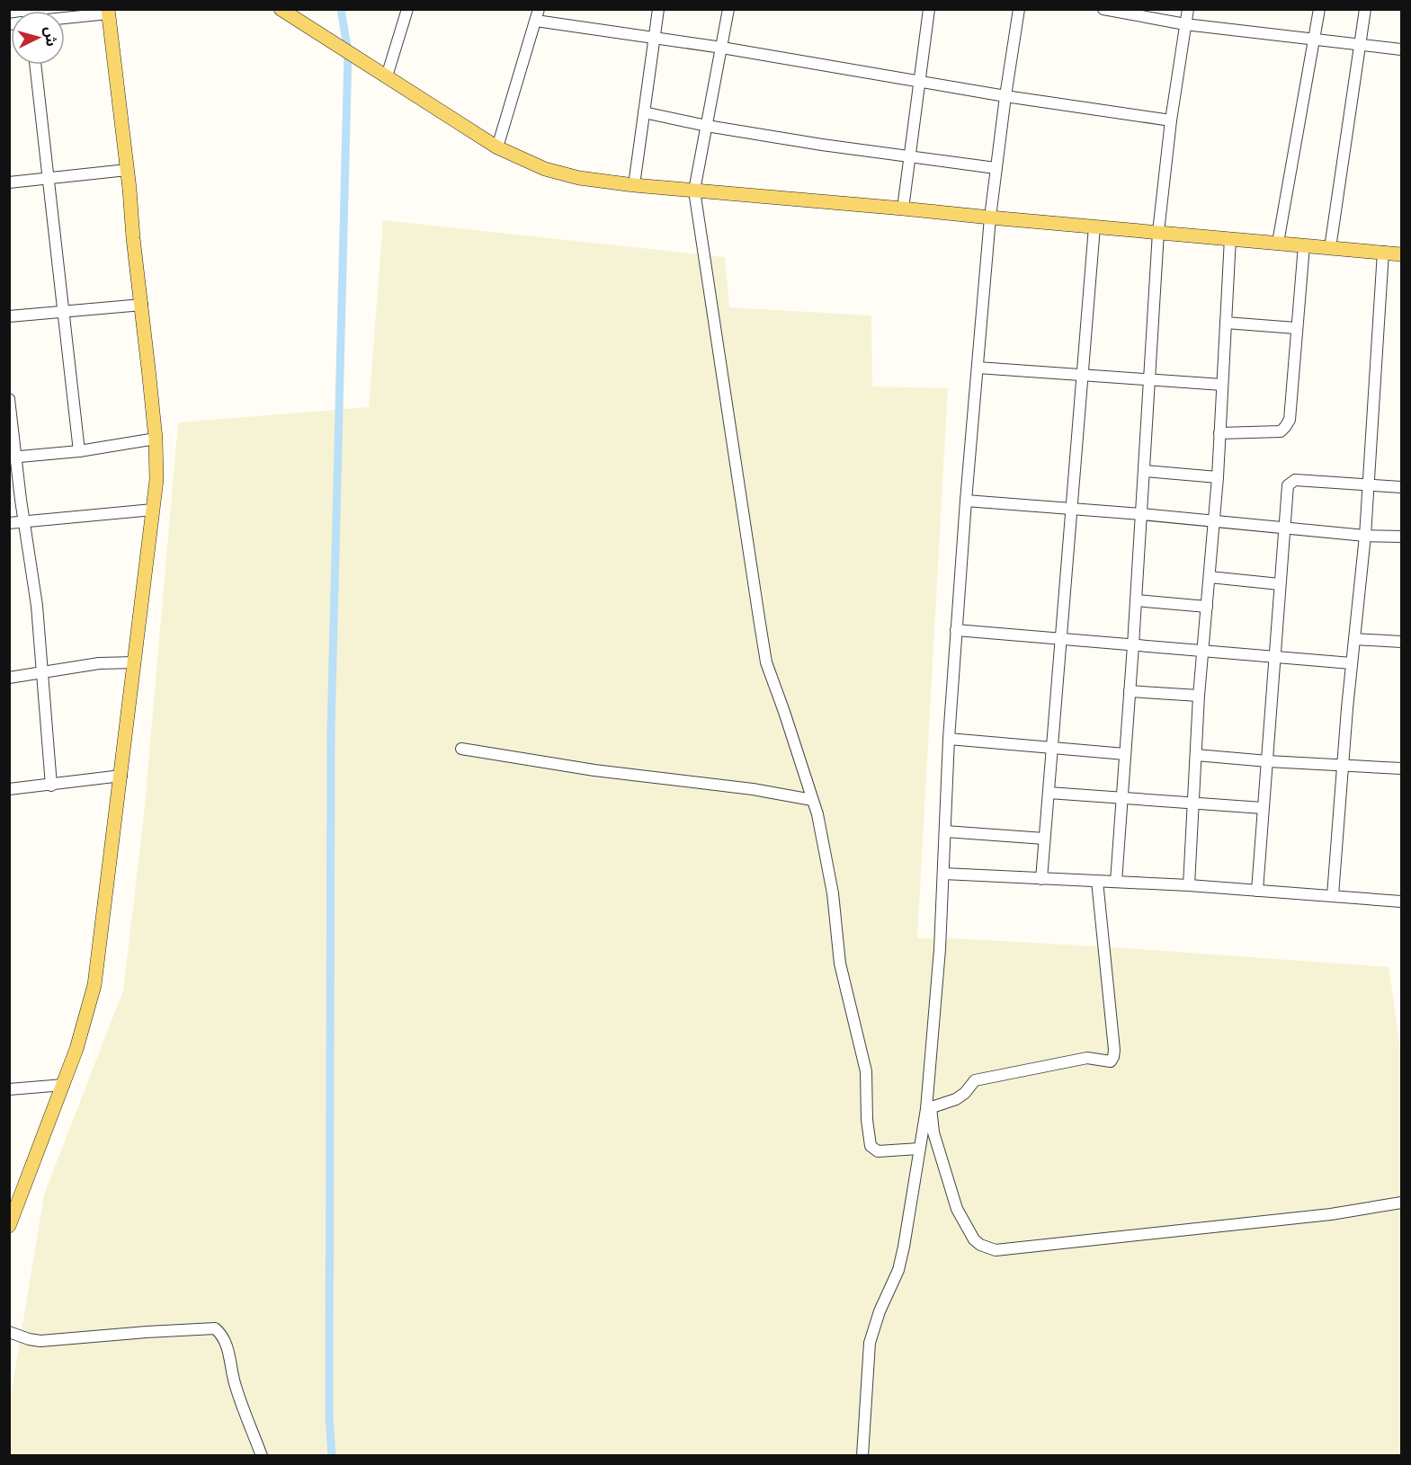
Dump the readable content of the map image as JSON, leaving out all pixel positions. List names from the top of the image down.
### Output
{
  "north": "right"
}
